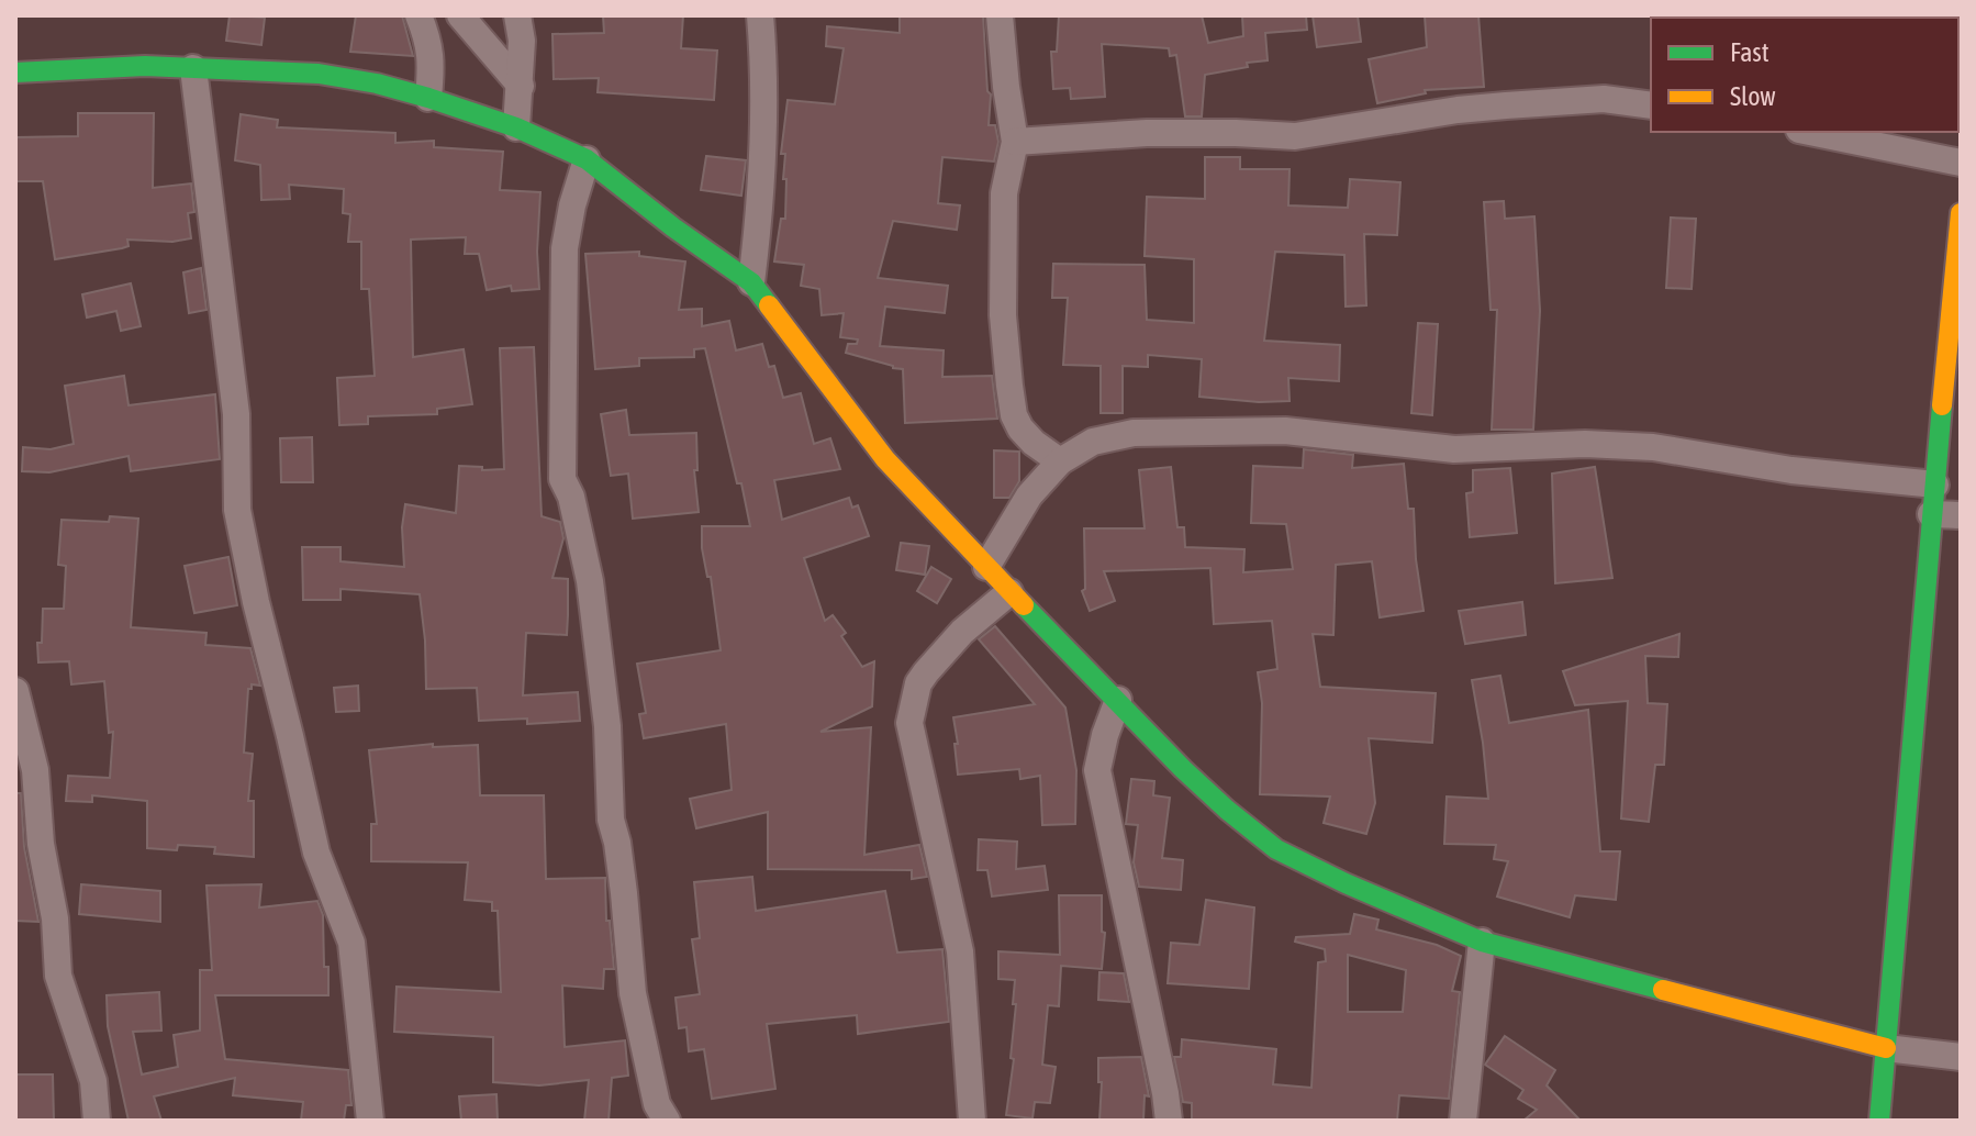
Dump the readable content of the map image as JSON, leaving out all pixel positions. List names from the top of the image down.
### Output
{
  "legend": ["Fast", "Slow"]
}
